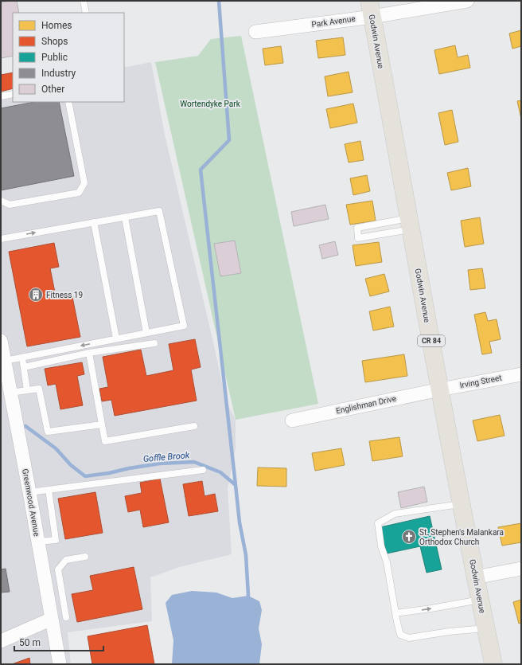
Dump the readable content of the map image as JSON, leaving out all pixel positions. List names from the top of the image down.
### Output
{
  "streets": {
    "main road": ["Godwin Avenue", "CR 84"],
    "street": [
      "Park Avenue",
      "Irving Street",
      "Englishman Drive",
      "Greenwood Avenue"
    ]
  },
  "crossings": [
    ["Park Avenue", "Godwin Avenue"],
    ["Godwin Avenue", "Irving Street"],
    ["Godwin Avenue", "Englishman Drive"],
    ["Irving Street", "Englishman Drive"]
  ],
  "water": ["Goffle Brook"],
  "parks": ["Wortendyke Park"],
  "places": {
    "building": ["Fitness 19"],
    "church": ["St. Stephen's Malankara Orthodox Church"]
  },
  "legend": [
    "Homes",
    "Shops",
    "Public",
    "Industry",
    "Other"
  ],
  "scale_bar": "50 m"
}
